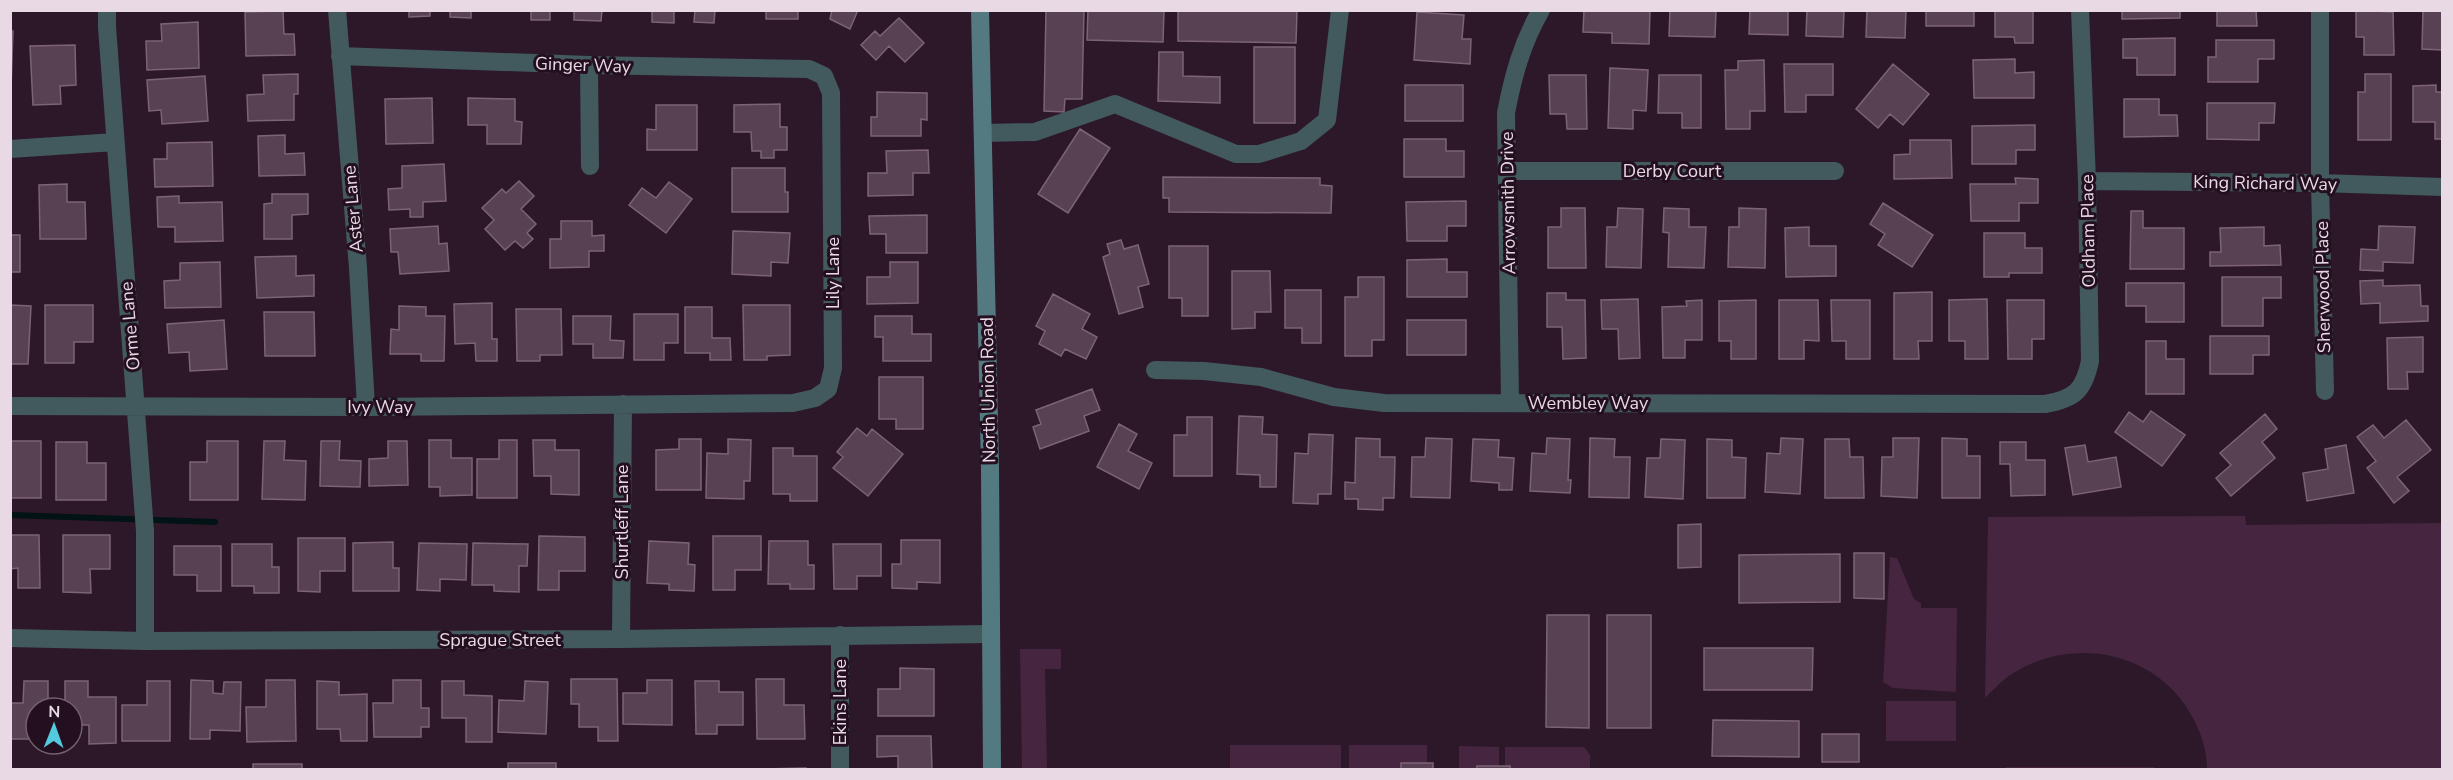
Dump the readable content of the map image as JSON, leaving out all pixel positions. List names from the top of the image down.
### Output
{
  "streets": {
    "street": [
      "Ginger Way",
      "Derby Court",
      "King Richard Way",
      "Arrowsmith Drive",
      "Aster Lane",
      "Oldham Place",
      "Lily Lane",
      "Sherwood Place",
      "Orme Lane",
      "North Union Road",
      "Wembley Way",
      "Ivy Way",
      "Shurtleff Lane",
      "Sprague Street",
      "Ekins Lane"
    ]
  },
  "crossings": [
    ["Ginger Way", "Aster Lane"],
    ["Ginger Way", "Lily Lane"],
    ["Derby Court", "Arrowsmith Drive"],
    ["King Richard Way", "Oldham Place"],
    ["King Richard Way", "Sherwood Place"],
    ["Arrowsmith Drive", "Wembley Way"],
    ["Aster Lane", "Ivy Way"],
    ["Oldham Place", "Wembley Way"],
    ["Lily Lane", "Ivy Way"],
    ["Orme Lane", "Ivy Way"],
    ["Orme Lane", "Sprague Street"],
    ["North Union Road", "Sprague Street"],
    ["Ivy Way", "Shurtleff Lane"],
    ["Shurtleff Lane", "Sprague Street"],
    ["Sprague Street", "Ekins Lane"]
  ],
  "north": "top"
}
